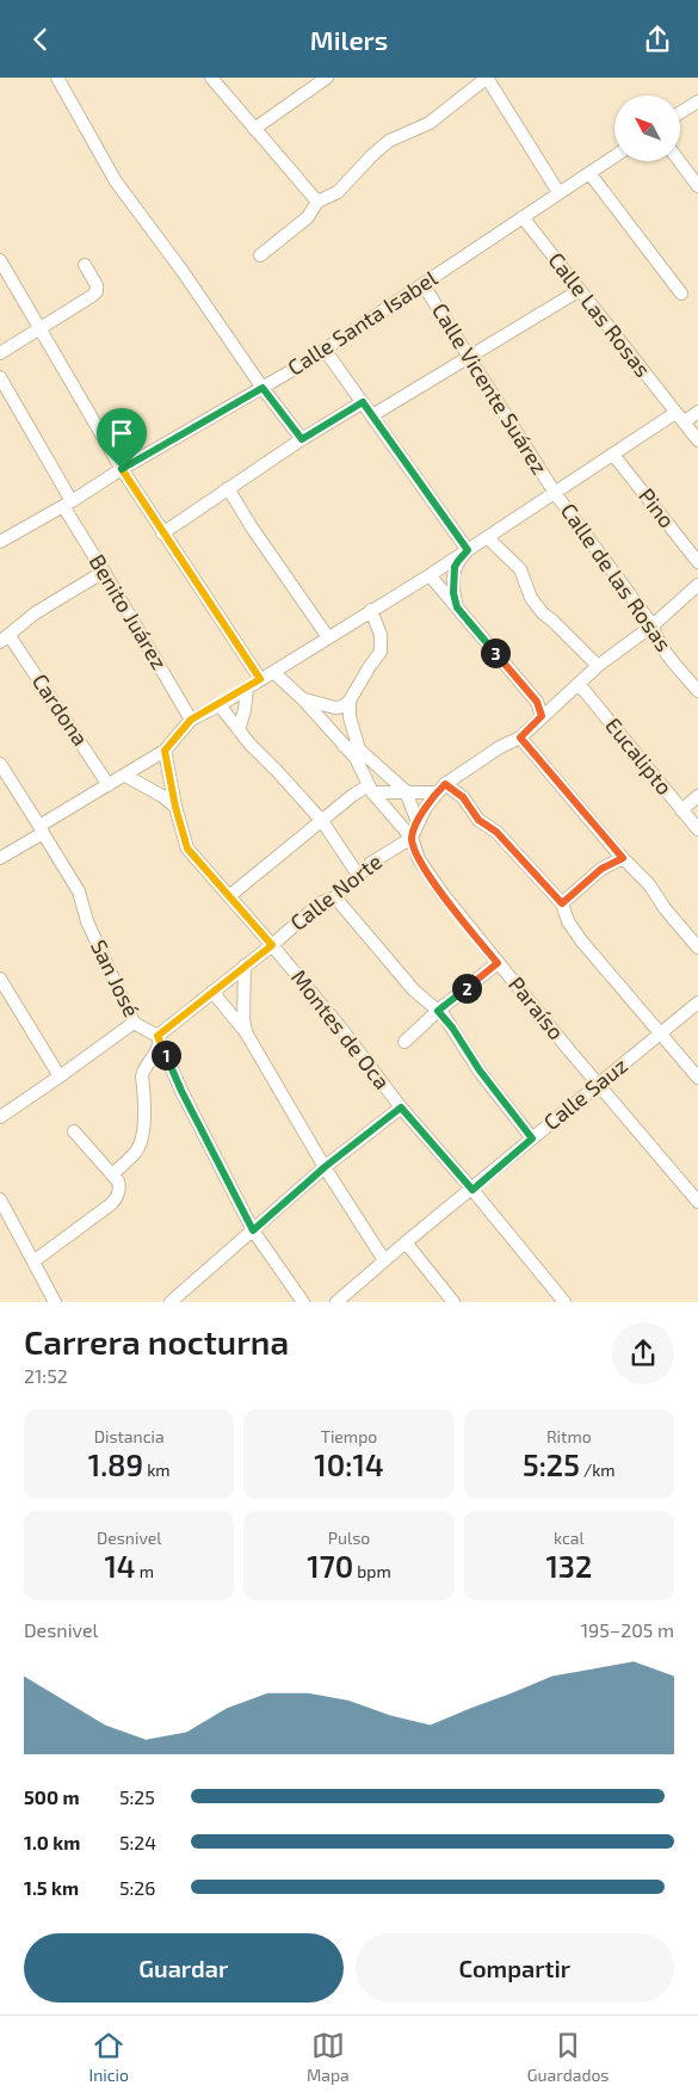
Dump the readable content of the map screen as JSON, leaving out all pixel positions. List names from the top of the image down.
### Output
{
  "streets": {
    "street": [
      "Calle Las Rosas",
      "Calle Santa Isabel",
      "Calle Vicente Suárez",
      "Pino",
      "Calle de las Rosas",
      "Benito Juárez",
      "Cardona",
      "Eucalipto",
      "Calle Norte",
      "San José",
      "Paraíso",
      "Montes de Oca",
      "Calle Sauz"
    ]
  },
  "crossings": [
    ["Calle Las Rosas", "Calle Santa Isabel"],
    ["Calle Santa Isabel", "Calle Vicente Suárez"],
    ["Calle Santa Isabel", "Benito Juárez"],
    ["Calle Vicente Suárez", "Calle de las Rosas"],
    ["Calle Norte", "San José"],
    ["Calle Norte", "Paraíso"],
    ["Calle Norte", "Montes de Oca"],
    ["Paraíso", "Calle Sauz"],
    ["Montes de Oca", "Calle Sauz"]
  ],
  "north": "top left",
  "page": {
    "header": "Milers",
    "pins": ["3", "2", "1"],
    "heading": ["Carrera nocturna", "21:52"],
    "stats": [
      ["Distancia", "1.89 km"],
      ["Tiempo", "10:14"],
      ["Ritmo", "5:25 /km"],
      ["Desnivel", "14 m"],
      ["Pulso", "170 bpm"],
      ["kcal", "132"]
    ],
    "chart": ["Desnivel", "195–205 m"],
    "list": [
      {
        "name": "500 m",
        "note": "5:25"
      },
      {
        "name": "1.0 km",
        "note": "5:24"
      },
      {
        "name": "1.5 km",
        "note": "5:26"
      }
    ],
    "buttons": ["Guardar", "Compartir"],
    "tabs": ["Inicio", "Mapa", "Guardados"]
  }
}
